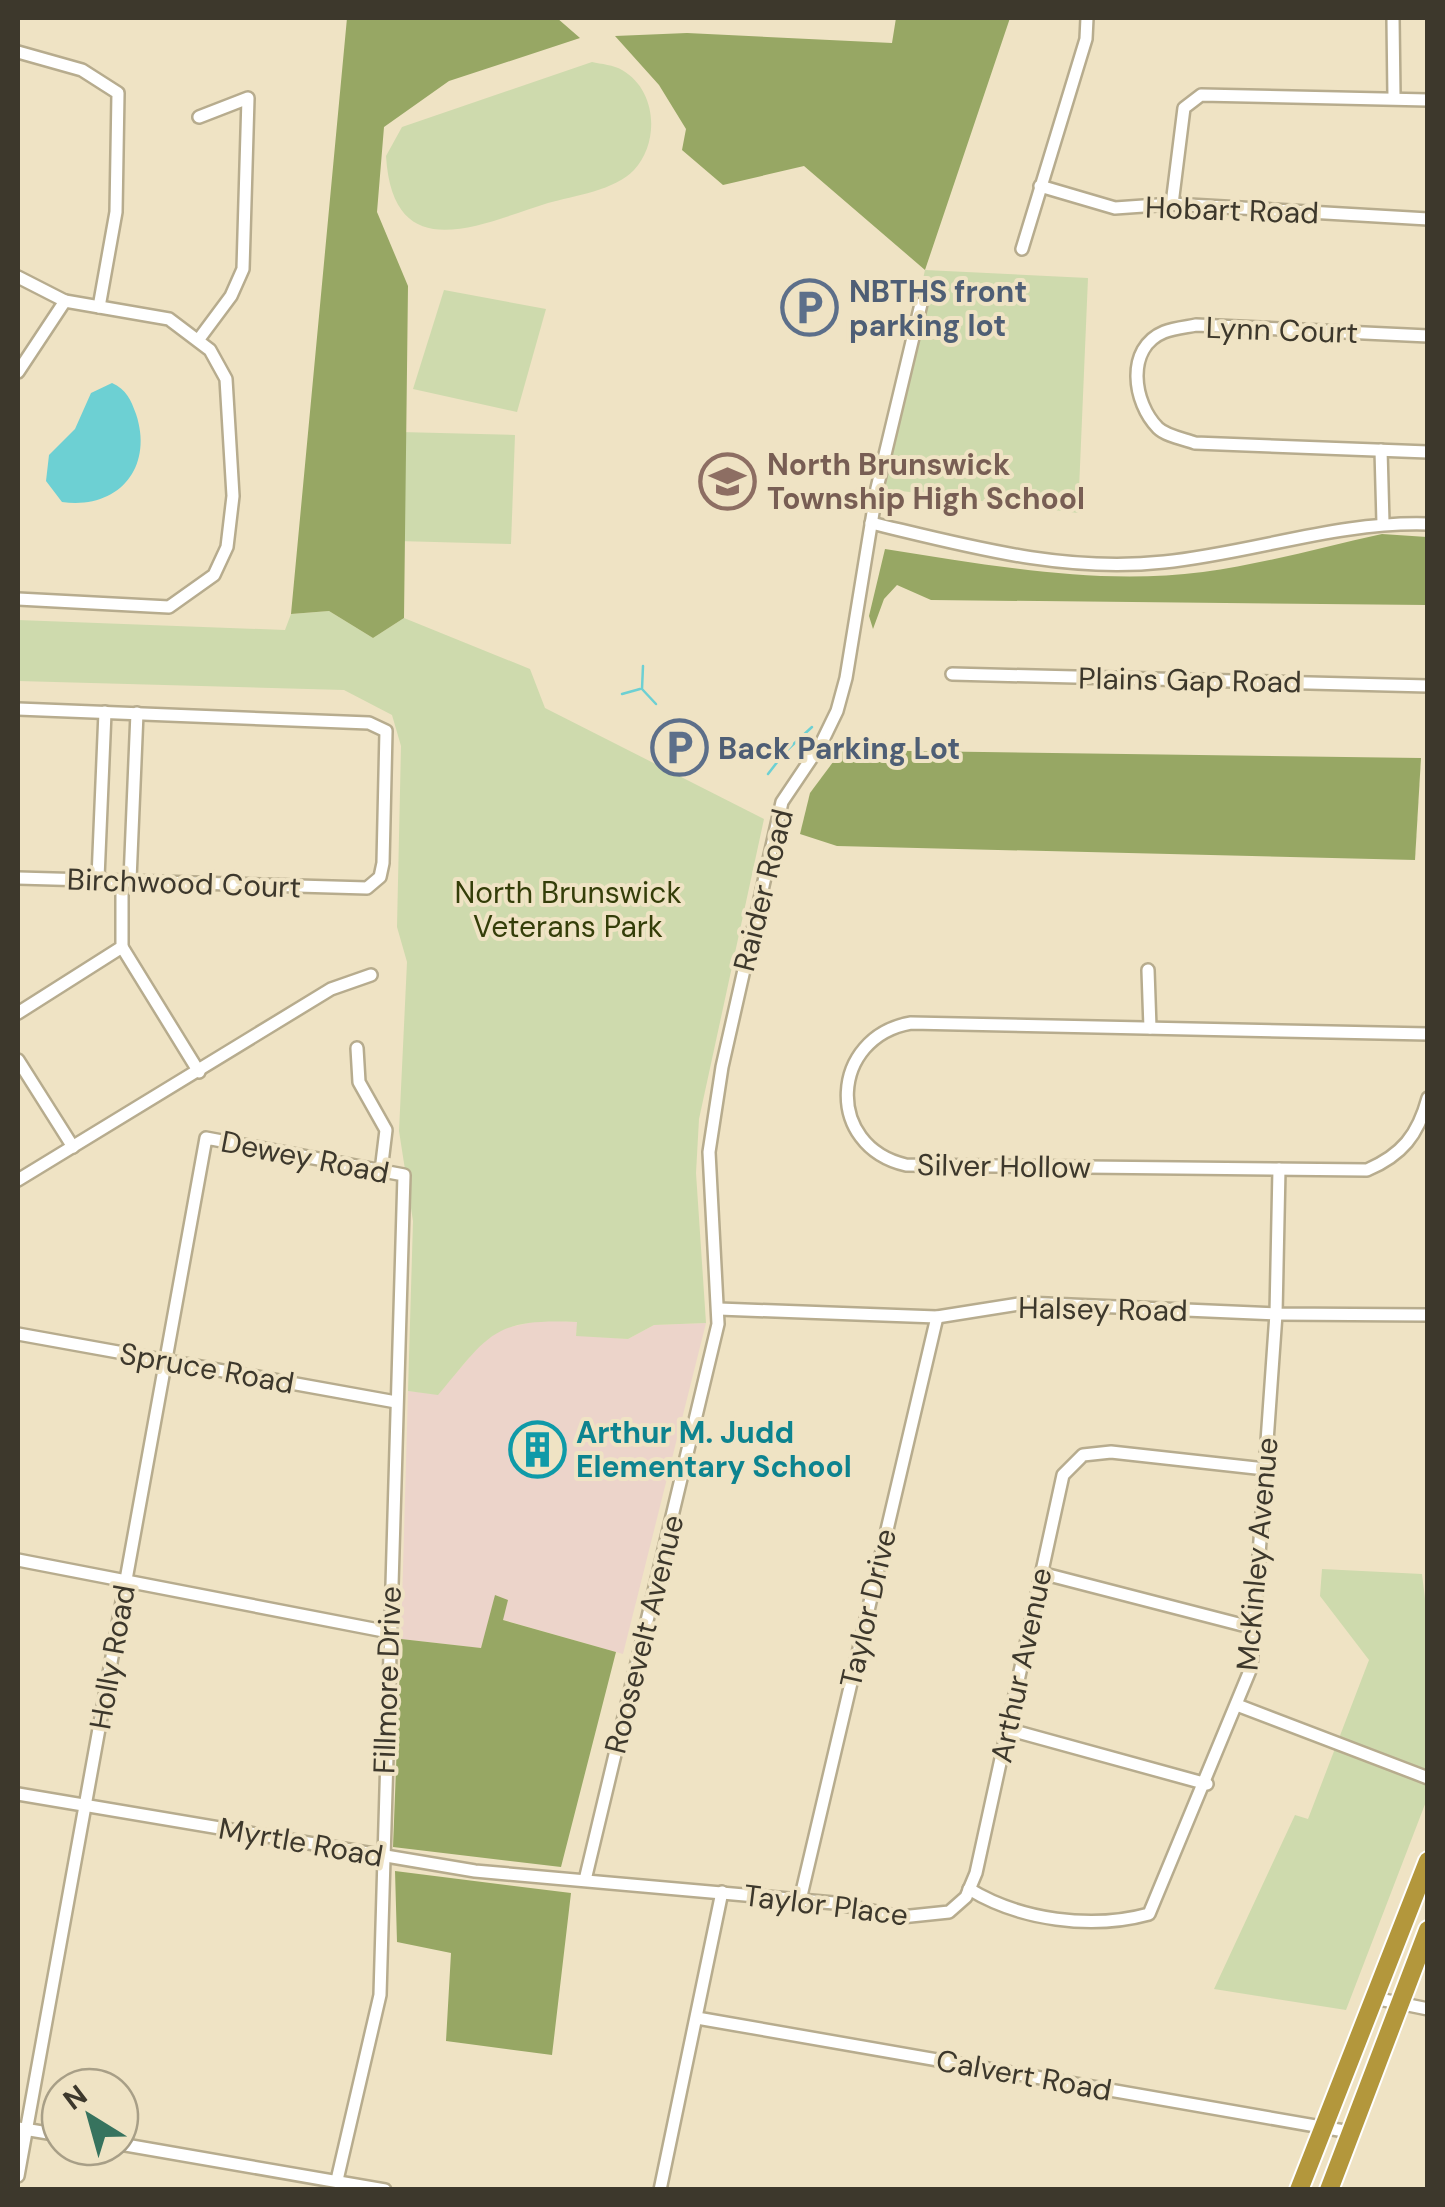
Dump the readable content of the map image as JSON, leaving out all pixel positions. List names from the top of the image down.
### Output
{
  "streets": {
    "street": [
      "Hobart Road",
      "Lynn Court",
      "Plains Gap Road",
      "Birchwood Court",
      "Raider Road",
      "Dewey Road",
      "Silver Hollow",
      "Halsey Road",
      "Spruce Road",
      "McKinley Avenue",
      "Taylor Drive",
      "Roosevelt Avenue",
      "Holly Road",
      "Arthur Avenue",
      "Fillmore Drive",
      "Myrtle Road",
      "Taylor Place",
      "Calvert Road"
    ]
  },
  "crossings": [
    ["Raider Road", "Roosevelt Avenue"],
    ["Dewey Road", "Holly Road"],
    ["Dewey Road", "Fillmore Drive"],
    ["Silver Hollow", "McKinley Avenue"],
    ["Halsey Road", "McKinley Avenue"],
    ["Halsey Road", "Taylor Drive"],
    ["Halsey Road", "Roosevelt Avenue"],
    ["Spruce Road", "Holly Road"],
    ["Spruce Road", "Fillmore Drive"],
    ["McKinley Avenue", "Arthur Avenue"],
    ["McKinley Avenue", "Taylor Place"],
    ["Taylor Drive", "Taylor Place"],
    ["Roosevelt Avenue", "Myrtle Road"],
    ["Roosevelt Avenue", "Taylor Place"],
    ["Holly Road", "Myrtle Road"],
    ["Arthur Avenue", "Taylor Place"],
    ["Fillmore Drive", "Myrtle Road"],
    ["Myrtle Road", "Taylor Place"]
  ],
  "parks": ["North Brunswick Veterans Park"],
  "places": {
    "parking": ["NBTHS front parking lot", "Back Parking Lot"],
    "school or university": ["North Brunswick Township High School"],
    "building": ["Arthur M. Judd Elementary School"]
  },
  "north": "top left"
}
